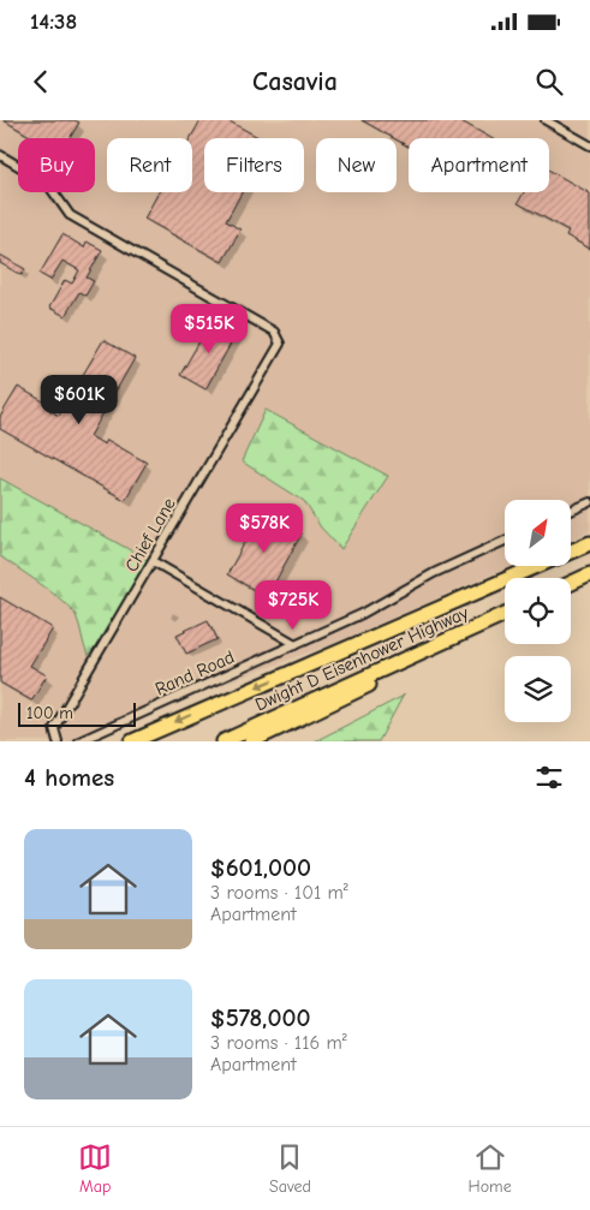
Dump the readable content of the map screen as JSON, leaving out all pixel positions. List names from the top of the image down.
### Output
{
  "streets": {
    "highway": ["Dwight D Eisenhower Highway"],
    "street": ["Chief Lane", "Rand Road"]
  },
  "scale_bar": "100 m",
  "north": "top right",
  "page": {
    "status": "14:38",
    "header": "Casavia",
    "chip": [
      "Buy",
      "Rent",
      "Filters",
      "New",
      "Apartment"
    ],
    "price": [
      "$515K",
      "$601K",
      "$578K",
      "$725K"
    ],
    "scale": "100 m",
    "heading": "4 homes",
    "list": [
      {
        "name": "$601,000",
        "note": "3 rooms · 101 m² · Apartment"
      },
      {
        "name": "$578,000",
        "note": "3 rooms · 116 m² · Apartment"
      }
    ],
    "tabs": ["Map", "Saved", "Home"]
  }
}
